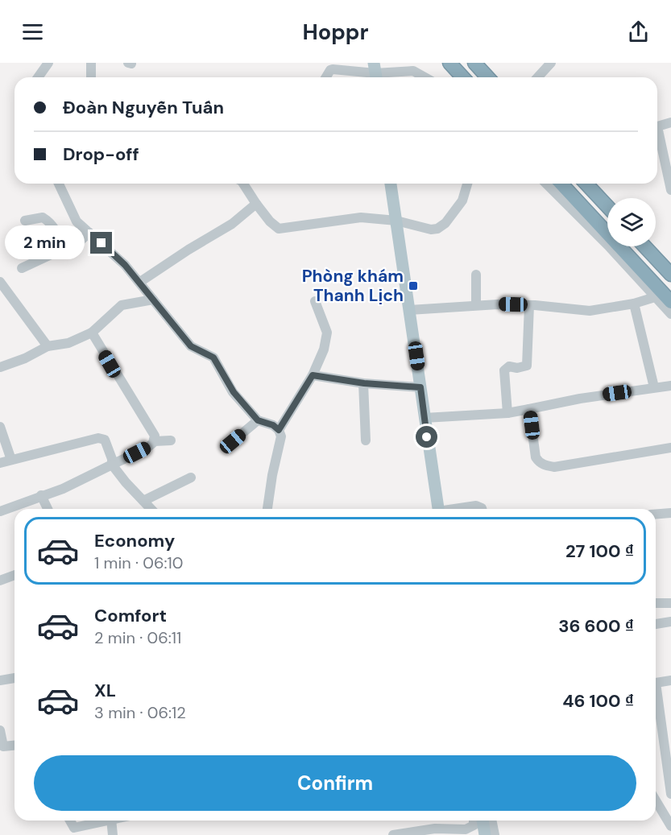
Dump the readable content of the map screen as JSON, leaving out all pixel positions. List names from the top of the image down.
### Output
{
  "places": {
    "transit": ["Phòng khám Thanh Lịch"]
  },
  "page": {
    "header": "Hoppr",
    "banner": ["Đoàn Nguyễn Tuấn", "Drop-off"],
    "bubble": "2 min",
    "list": [
      {
        "name": "Economy",
        "note": "1 min · 06:10",
        "value": "27 100 ₫"
      },
      {
        "name": "Comfort",
        "note": "2 min · 06:11",
        "value": "36 600 ₫"
      },
      {
        "name": "XL",
        "note": "3 min · 06:12",
        "value": "46 100 ₫"
      }
    ],
    "buttons": "Confirm"
  }
}
